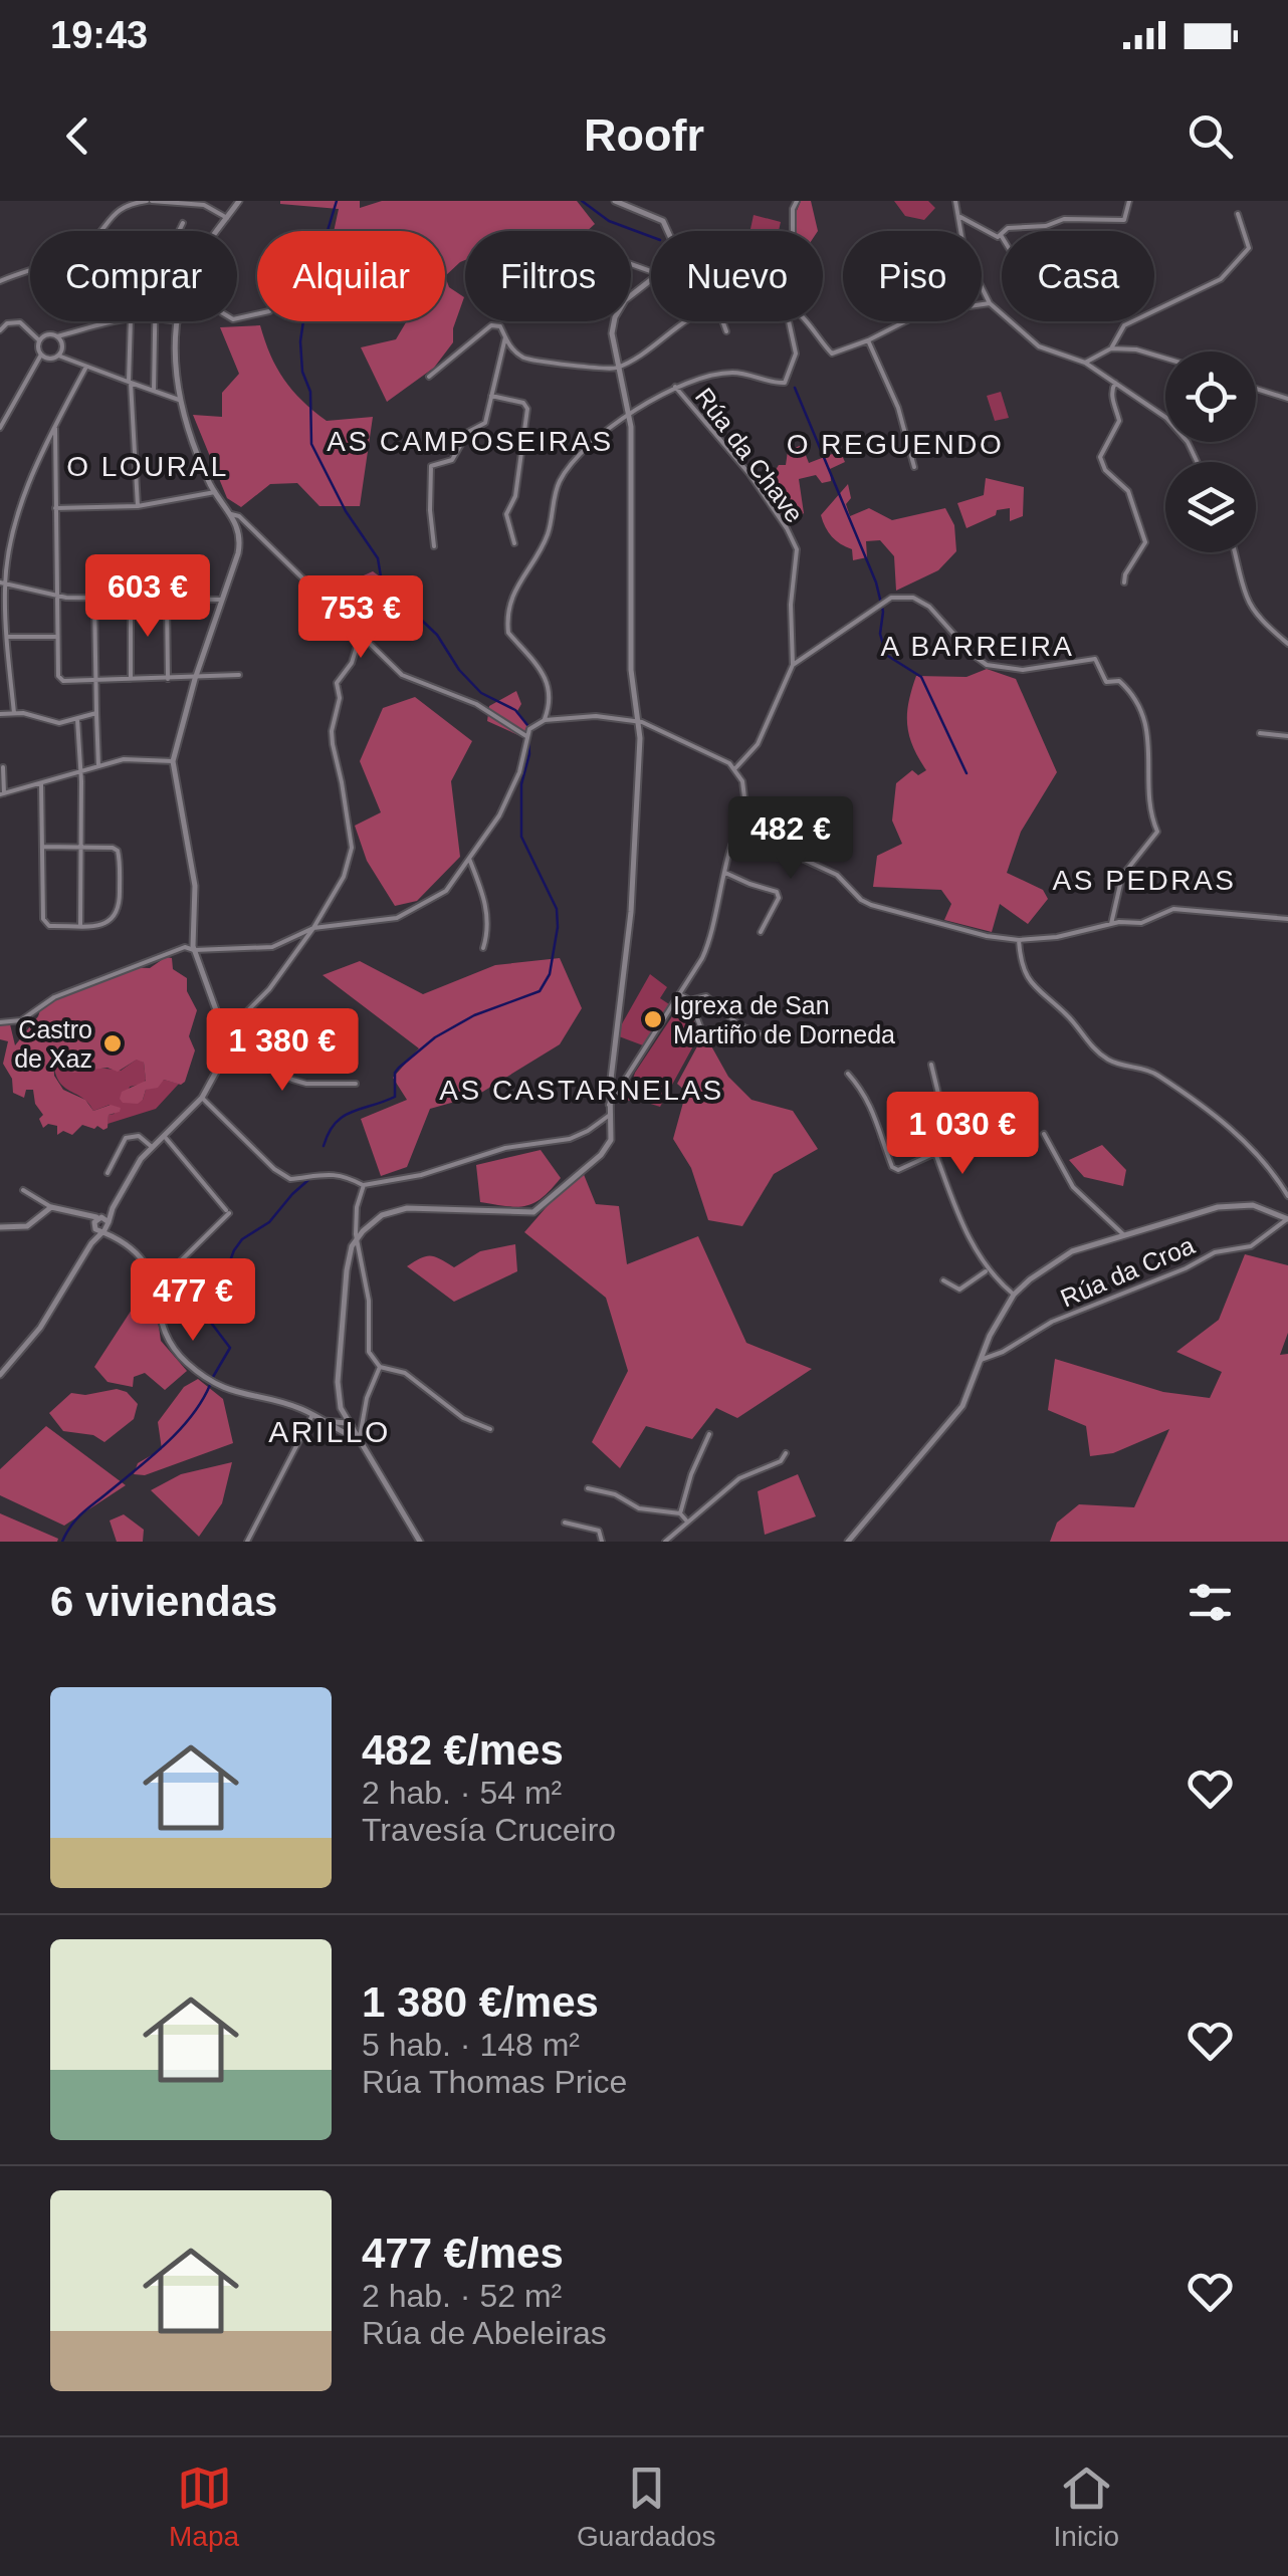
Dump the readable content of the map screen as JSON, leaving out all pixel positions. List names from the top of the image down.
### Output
{
  "streets": {
    "street": ["Rúa da Chave", "Rúa da Croa"]
  },
  "districts": [
    "AS CAMPOSEIRAS",
    "O REGUENDO",
    "O LOURAL",
    "A BARREIRA",
    "AS PEDRAS",
    "AS CASTARNELAS",
    "ARILLO"
  ],
  "places": ["Igrexa de San Martiño de Dorneda", "Castro de Xaz"],
  "page": {
    "status": "19:43",
    "header": "Roofr",
    "chip": [
      "Comprar",
      "Alquilar",
      "Filtros",
      "Nuevo",
      "Piso",
      "Casa"
    ],
    "price": [
      "603 €",
      "753 €",
      "482 €",
      "1 380 €",
      "1 030 €",
      "477 €"
    ],
    "heading": "6 viviendas",
    "list": [
      {
        "name": "482 €/mes",
        "note": "2 hab. · 54 m² · Travesía Cruceiro"
      },
      {
        "name": "1 380 €/mes",
        "note": "5 hab. · 148 m² · Rúa Thomas Price"
      },
      {
        "name": "477 €/mes",
        "note": "2 hab. · 52 m² · Rúa de Abeleiras"
      }
    ],
    "tabs": ["Mapa", "Guardados", "Inicio"]
  }
}
